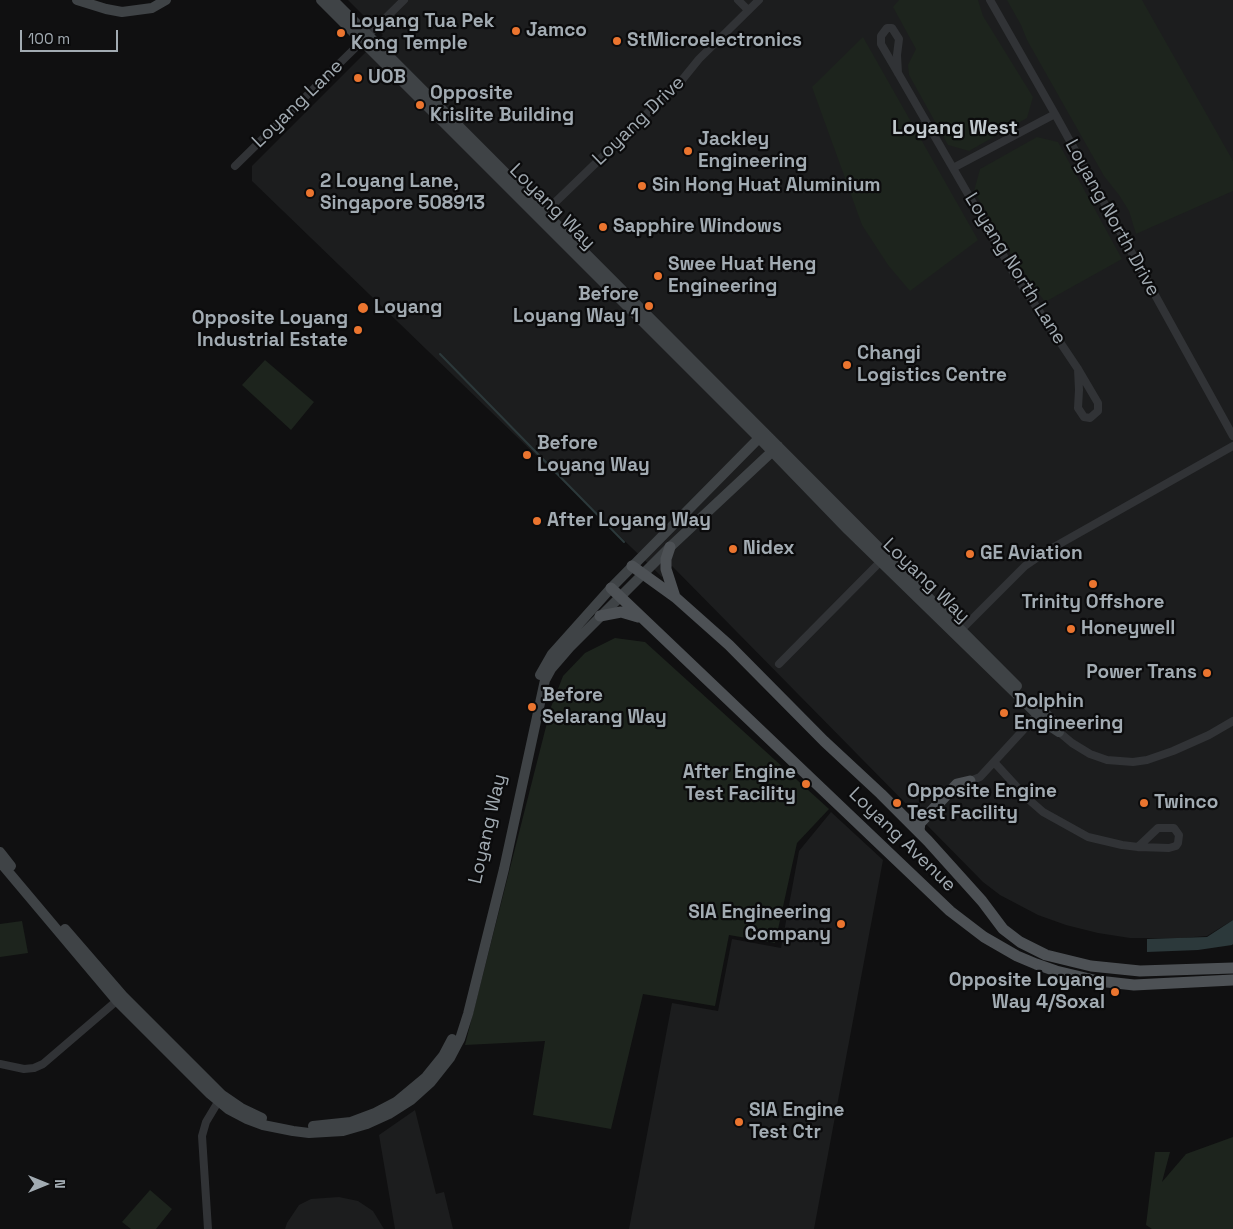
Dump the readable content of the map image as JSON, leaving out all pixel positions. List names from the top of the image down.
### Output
{
  "streets": {
    "main road": ["Loyang Avenue"],
    "street": [
      "Loyang Lane",
      "Loyang Drive",
      "Loyang Way",
      "Loyang North Drive",
      "Loyang North Lane"
    ]
  },
  "crossings": [
    ["Loyang Lane", "Loyang Way"],
    ["Loyang Drive", "Loyang Way"],
    ["Loyang Way", "Loyang Avenue"]
  ],
  "districts": ["Loyang West"],
  "places": [
    "Jamco",
    "Loyang Tua Pek Kong Temple",
    "StMicroelectronics",
    "UOB",
    "Opposite Krislite Building",
    "Jackley Engineering",
    "Sin Hong Huat Aluminium",
    "2 Loyang Lane, Singapore 508913",
    "Sapphire Windows",
    "Swee Huat Heng Engineering",
    "Before Loyang Way 1",
    "Loyang",
    "Opposite Loyang Industrial Estate",
    "Changi Logistics Centre",
    "Before Loyang Way",
    "After Loyang Way",
    "Nidex",
    "GE Aviation",
    "Trinity Offshore",
    "Honeywell",
    "Power Trans",
    "Before Selarang Way",
    "Dolphin Engineering",
    "After Engine Test Facility",
    "Opposite Engine Test Facility",
    "Twinco",
    "SIA Engineering Company",
    "Opposite Loyang Way 4/Soxal",
    "SIA Engine Test Ctr"
  ],
  "scale_bar": "100 m",
  "north": "right"
}
